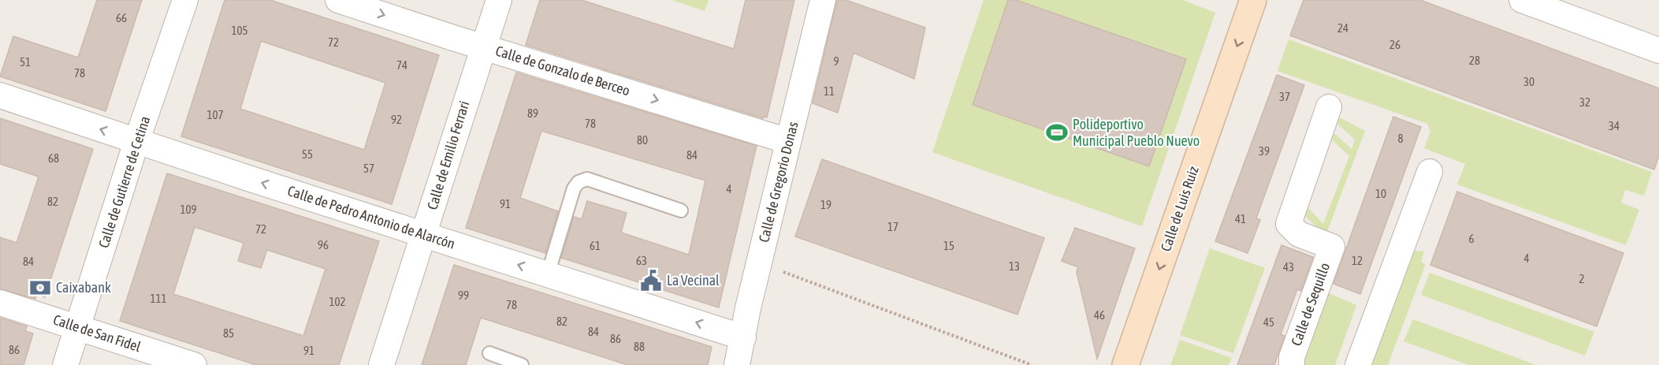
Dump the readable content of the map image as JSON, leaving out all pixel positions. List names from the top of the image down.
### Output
{
  "streets": {
    "street": [
      "Calle de Gonzalo de Berceo",
      "Calle de Emilio Ferrari",
      "Calle de Gutierre de Cetina",
      "Calle de Gregorio Donas",
      "Calle de Luis Ruiz",
      "Calle de Pedro Antonio de Alarcón",
      "Calle de Sequillo",
      "Calle de San Fidel"
    ]
  },
  "crossings": [
    ["Calle de Gonzalo de Berceo", "Calle de Emilio Ferrari"],
    ["Calle de Gonzalo de Berceo", "Calle de Gregorio Donas"],
    ["Calle de Emilio Ferrari", "Calle de Pedro Antonio de Alarcón"],
    ["Calle de Gutierre de Cetina", "Calle de Pedro Antonio de Alarcón"],
    ["Calle de Gutierre de Cetina", "Calle de San Fidel"],
    ["Calle de Gregorio Donas", "Calle de Pedro Antonio de Alarcón"]
  ],
  "one_way": ["Calle de Gonzalo de Berceo", "Calle de Pedro Antonio de Alarcón"],
  "places": {
    "sports": ["Polideportivo Municipal Pueblo Nuevo"],
    "public building": ["La Vecinal"],
    "bank": ["Caixabank"]
  },
  "house_numbers": [
    "66",
    "24",
    "105",
    "72",
    "26",
    "28",
    "9",
    "51",
    "74",
    "78",
    "30",
    "11",
    "37",
    "32",
    "89",
    "107",
    "92",
    "78",
    "34",
    "8",
    "80",
    "39",
    "55",
    "84",
    "68",
    "57",
    "4",
    "10",
    "82",
    "91",
    "19",
    "109",
    "41",
    "17",
    "72",
    "6",
    "96",
    "61",
    "15",
    "4",
    "63",
    "12",
    "84",
    "13",
    "43",
    "2",
    "99",
    "111",
    "102",
    "78",
    "46",
    "82",
    "45",
    "84",
    "85",
    "86",
    "88",
    "86",
    "91"
  ]
}
